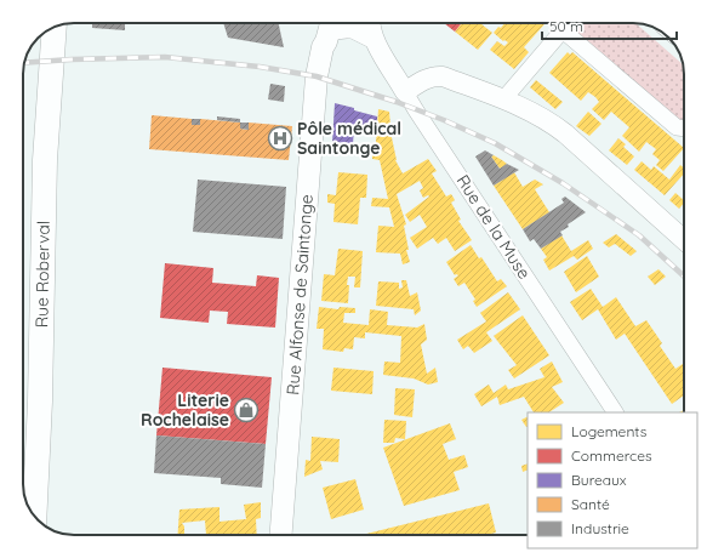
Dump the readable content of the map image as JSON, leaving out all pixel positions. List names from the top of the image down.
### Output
{
  "streets": {
    "main road": ["Rue Roberval", "Rue Alfonse de Saintonge"],
    "street": ["Rue de la Muse"]
  },
  "crossings": [
    ["Rue de la Muse", "Rue Alfonse de Saintonge"]
  ],
  "places": {
    "hospital": ["Pôle médical Saintonge"],
    "shop": ["Literie Rochelaise"]
  },
  "legend": [
    "Logements",
    "Commerces",
    "Bureaux",
    "Santé",
    "Industrie"
  ],
  "scale_bar": "50 m"
}
